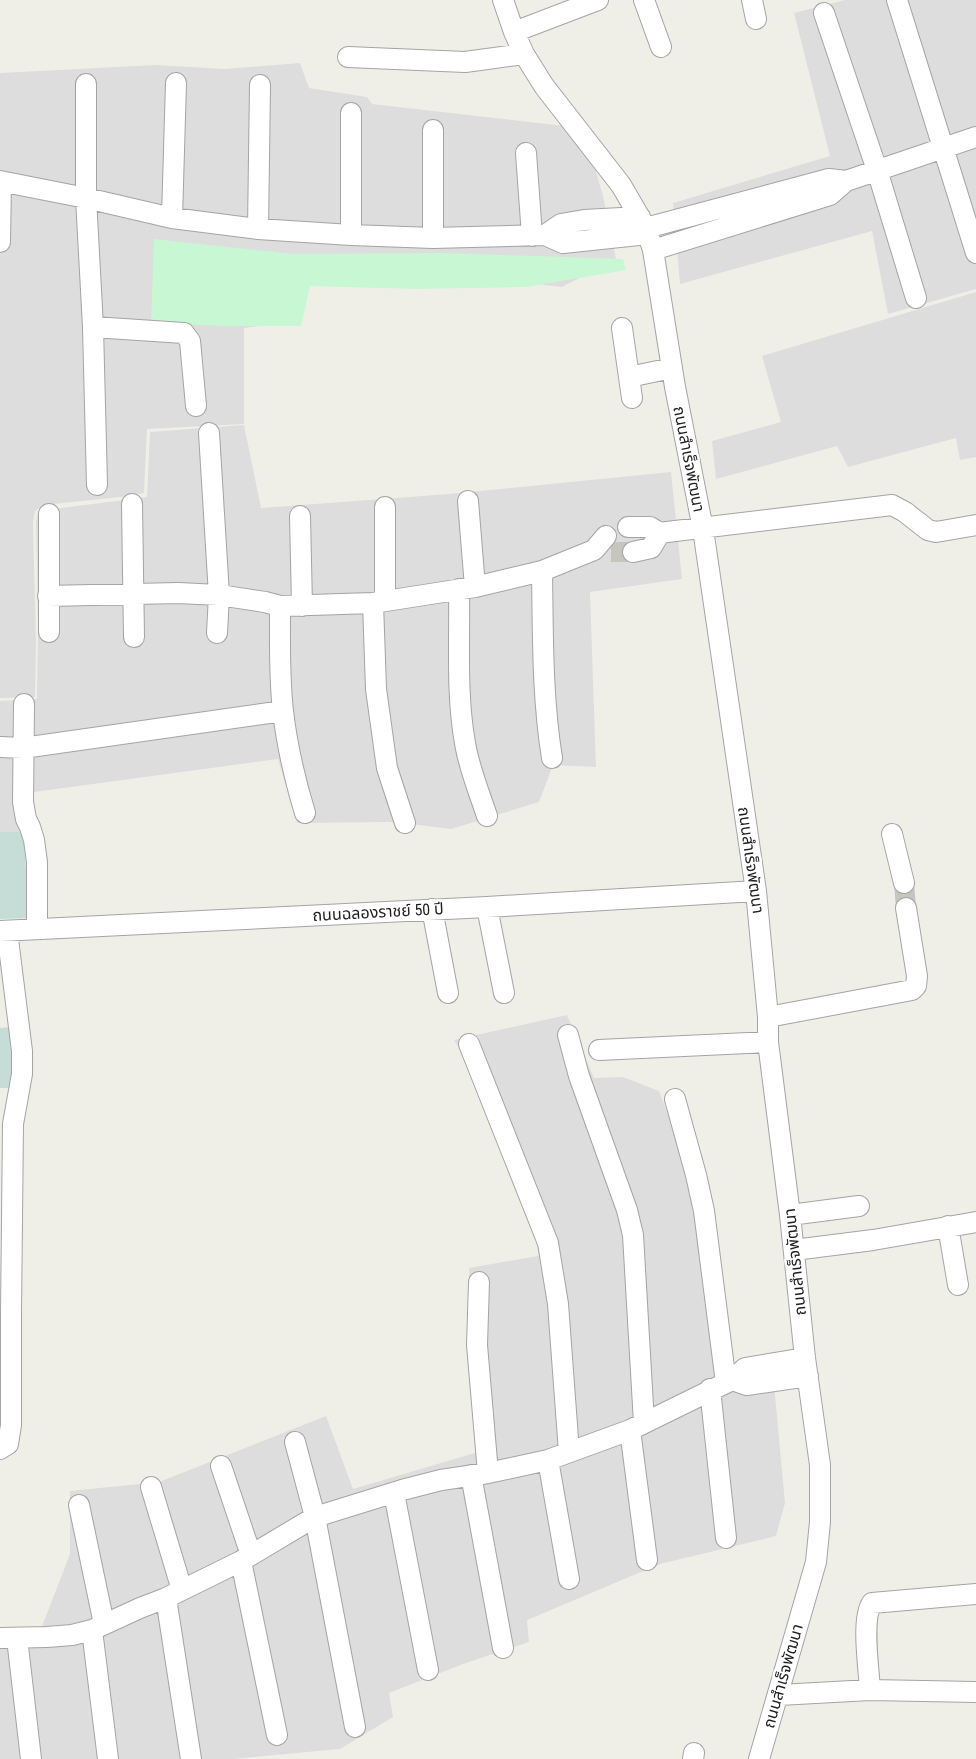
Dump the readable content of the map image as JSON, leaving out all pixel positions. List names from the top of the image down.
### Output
{
  "streets": {
    "street": ["ถนนสำเร็จพัฒนา", "ถนนฉลองราชย์ 50 ปี"]
  },
  "crossings": [
    ["ถนนสำเร็จพัฒนา", "ถนนฉลองราชย์ 50 ปี"]
  ]
}
